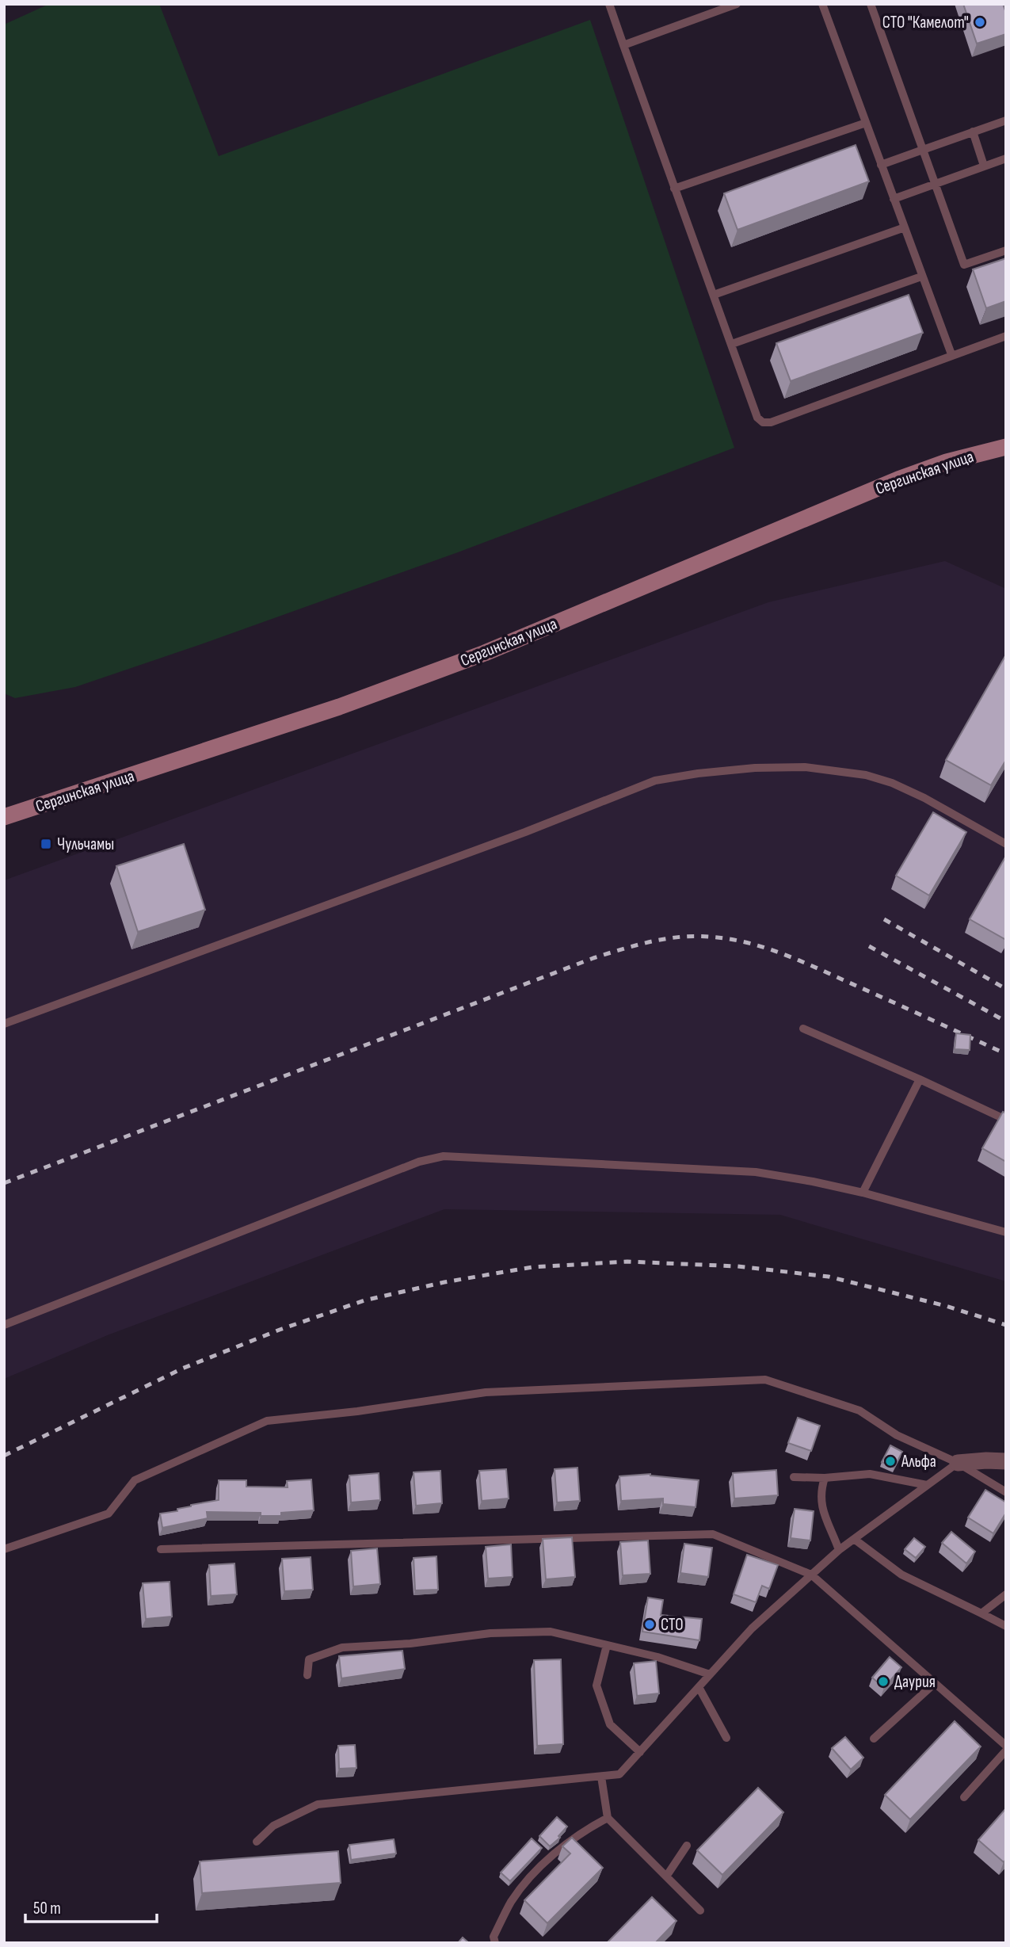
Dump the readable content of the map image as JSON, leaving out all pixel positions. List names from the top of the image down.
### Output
{
  "streets": {
    "main road": ["Сергинская улица"]
  },
  "places": {
    "other": [
      "СТО \"Камелот\"",
      "Альфа",
      "СТО",
      "Даурия"
    ],
    "transit": ["Чульчамы"]
  },
  "scale_bar": "50 m"
}
